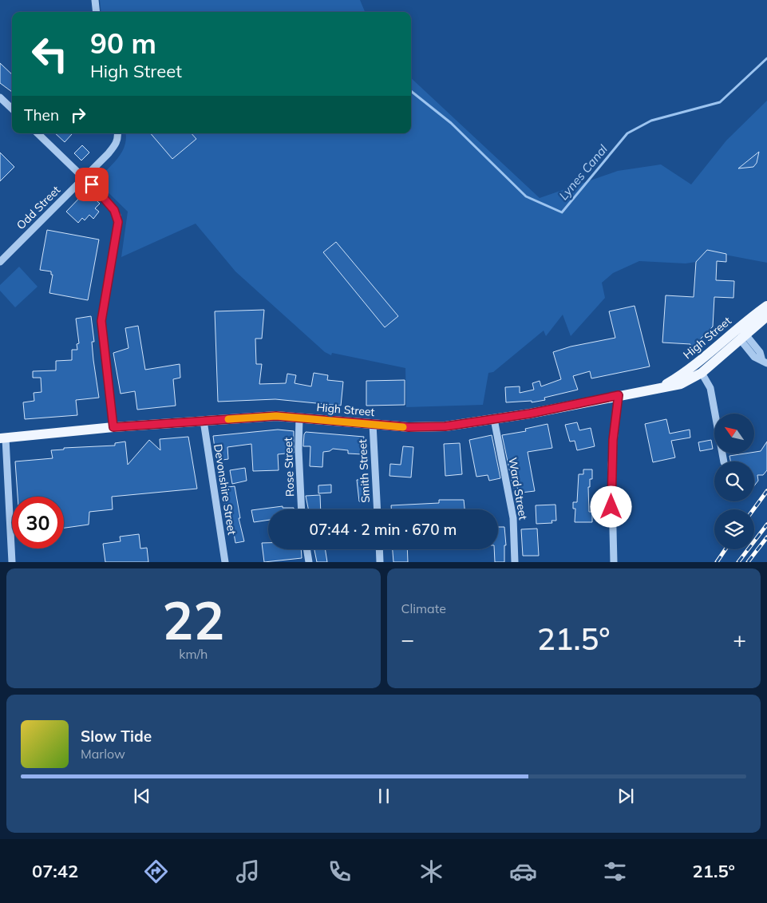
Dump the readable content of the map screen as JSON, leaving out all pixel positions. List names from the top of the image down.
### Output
{
  "streets": {
    "main road": ["High Street"],
    "street": [
      "Odd Street",
      "Rose Street",
      "Smith Street",
      "Ward Street",
      "Devonshire Street"
    ]
  },
  "crossings": [
    ["High Street", "Rose Street"],
    ["High Street", "Smith Street"],
    ["High Street", "Ward Street"],
    ["High Street", "Devonshire Street"]
  ],
  "water": ["Lynes Canal"],
  "north": "top left",
  "page": {
    "turn": ["90 m", "High Street"],
    "then": "Then",
    "limit": "30",
    "trip": "07:44 · 2 min · 670 m",
    "tile": [
      ["22", "km/h"],
      "Climate"
    ],
    "heat": ["−", "21.5°", "+"],
    "song": ["Slow Tide", "Marlow"],
    "tabs": ["07:42", "21.5°"]
  }
}
